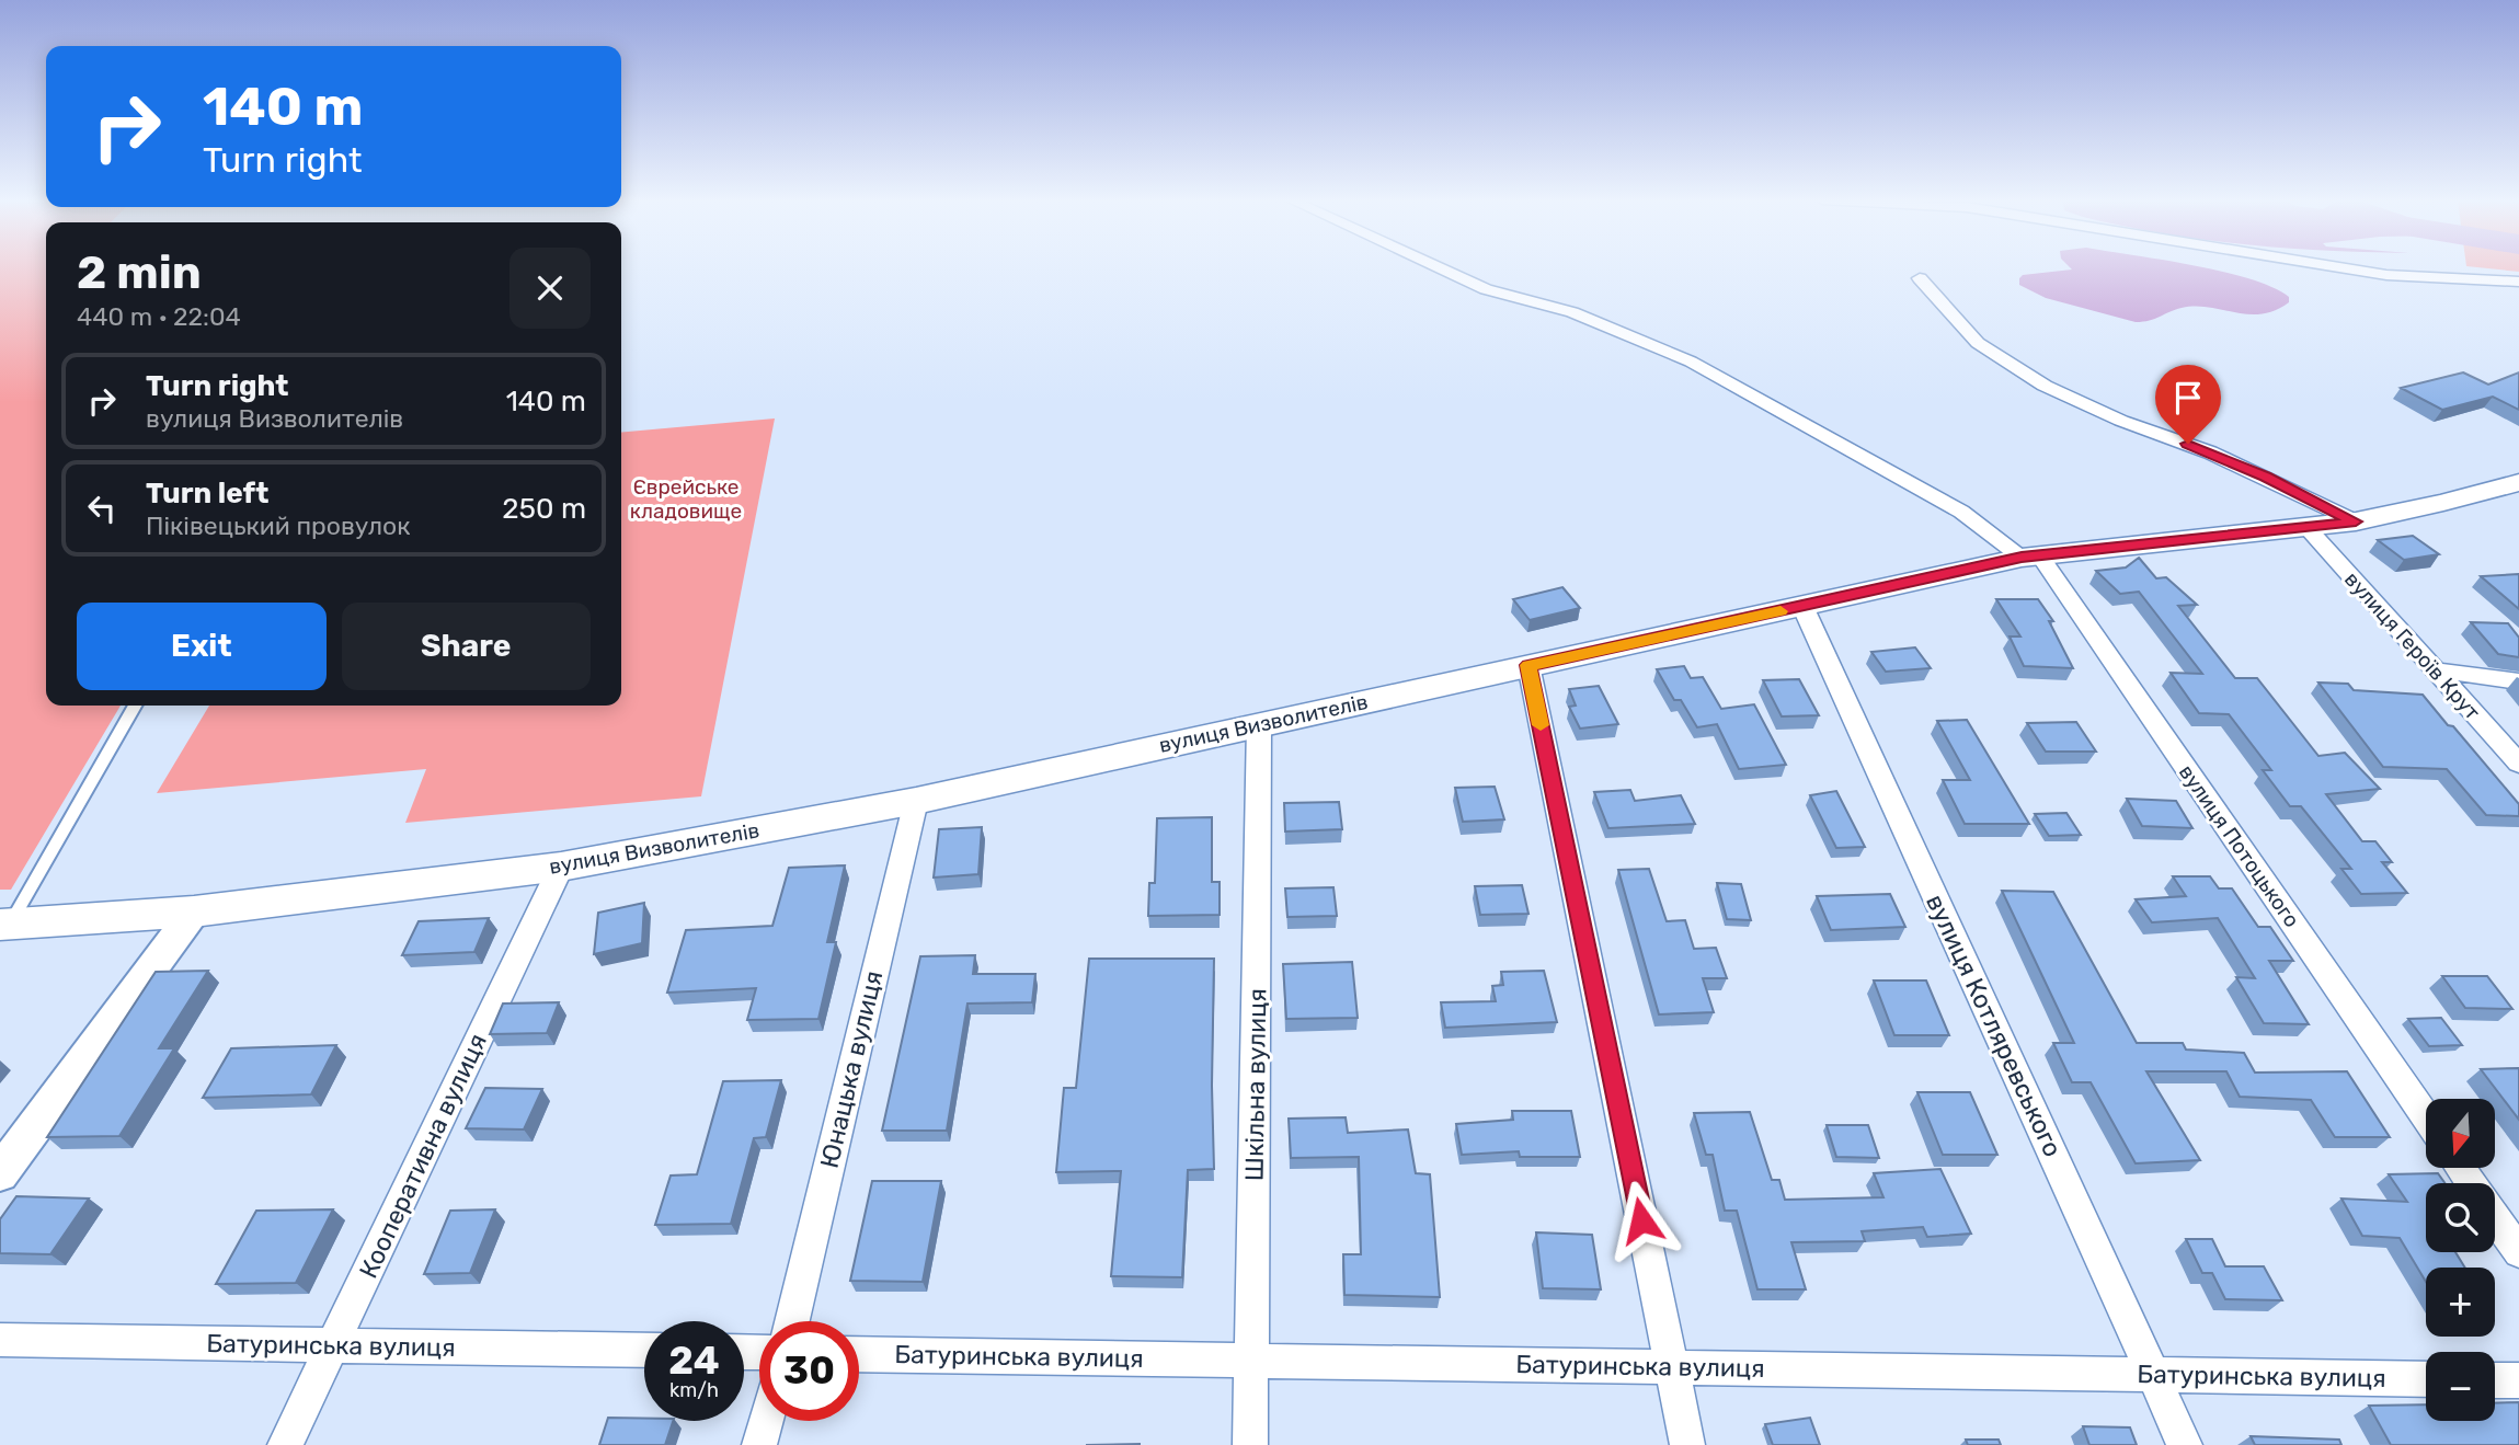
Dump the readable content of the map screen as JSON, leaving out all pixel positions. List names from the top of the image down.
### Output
{
  "streets": {
    "main road": ["вулиця Визволителів"],
    "street": [
      "вулиця Героїв Крут",
      "вулиця Потоцького",
      "вулиця Котляревського",
      "Юнацька вулиця",
      "Шкільна вулиця",
      "Кооперативна вулиця",
      "Батуринська вулиця"
    ]
  },
  "crossings": [
    ["вулиця Героїв Крут", "вулиця Визволителів"],
    ["вулиця Визволителів", "вулиця Потоцького"],
    ["вулиця Визволителів", "вулиця Котляревського"],
    ["вулиця Визволителів", "Юнацька вулиця"],
    ["вулиця Визволителів", "Шкільна вулиця"],
    ["вулиця Визволителів", "Кооперативна вулиця"],
    ["вулиця Котляревського", "Батуринська вулиця"],
    ["Шкільна вулиця", "Батуринська вулиця"],
    ["Кооперативна вулиця", "Батуринська вулиця"]
  ],
  "parks": ["Єврейське кладовище"],
  "north": "bottom",
  "page": {
    "turn": ["140 m", "Turn right"],
    "heading": ["2 min", "440 m · 22:04"],
    "list": [
      {
        "name": "Turn right",
        "note": "вулиця Визволителів",
        "value": "140 m"
      },
      {
        "name": "Turn left",
        "note": "Піківецький провулок",
        "value": "250 m"
      }
    ],
    "buttons": ["Exit", "Share"],
    "map_buttons": ["+", "−"],
    "speed": "24 km/h",
    "limit": "30"
  }
}
